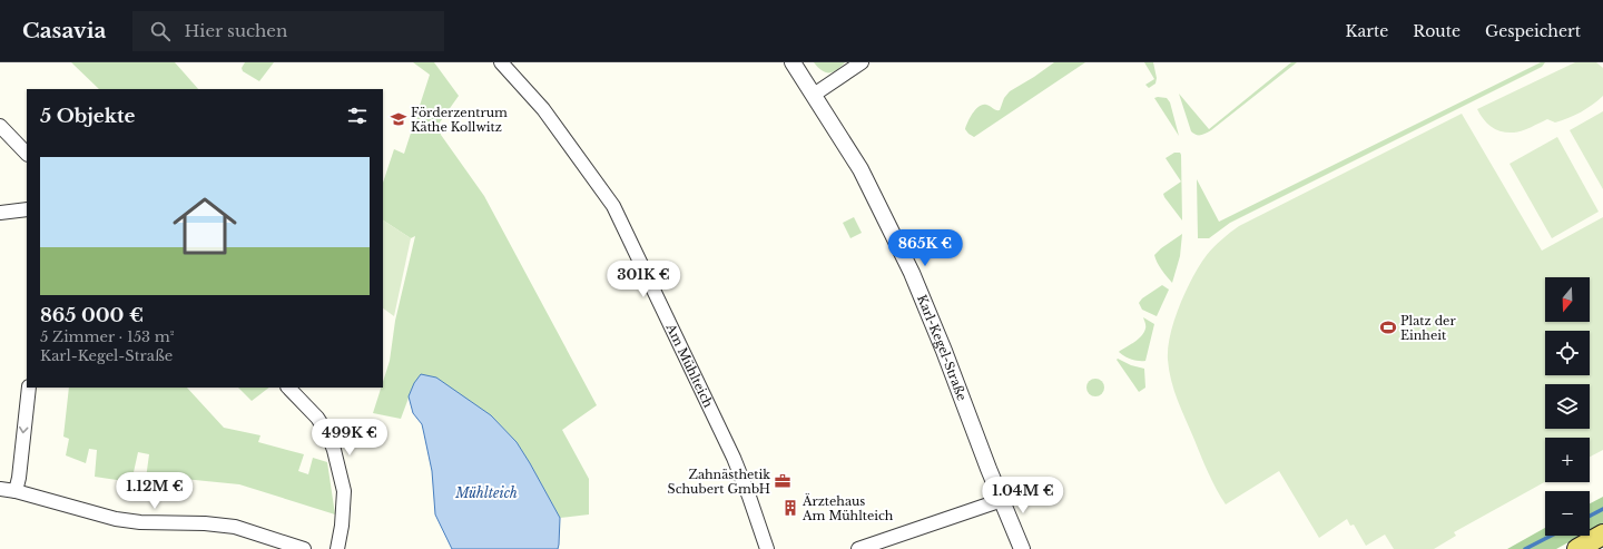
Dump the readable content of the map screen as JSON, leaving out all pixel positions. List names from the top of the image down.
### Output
{
  "streets": {
    "street": ["Karl-Kegel-Straße", "Am Mühlteich"]
  },
  "water": ["Mühlteich"],
  "places": {
    "school or university": ["Förderzentrum Käthe Kollwitz"],
    "sports": ["Platz der Einheit"],
    "office": ["Zahnästhetik Schubert GmbH"],
    "building": ["Ärztehaus Am Mühlteich"]
  },
  "north": "bottom",
  "page": {
    "header": "Casavia",
    "search": "Hier suchen",
    "nav": ["Karte", "Route", "Gespeichert"],
    "heading": "5 Objekte",
    "list": [
      {
        "name": "865 000 €",
        "note": "5 Zimmer · 153 m² · Karl-Kegel-Straße"
      }
    ],
    "price": [
      "865K €",
      "301K €",
      "499K €",
      "1.12M €",
      "1.04M €"
    ],
    "map_buttons": ["+", "−"]
  }
}
